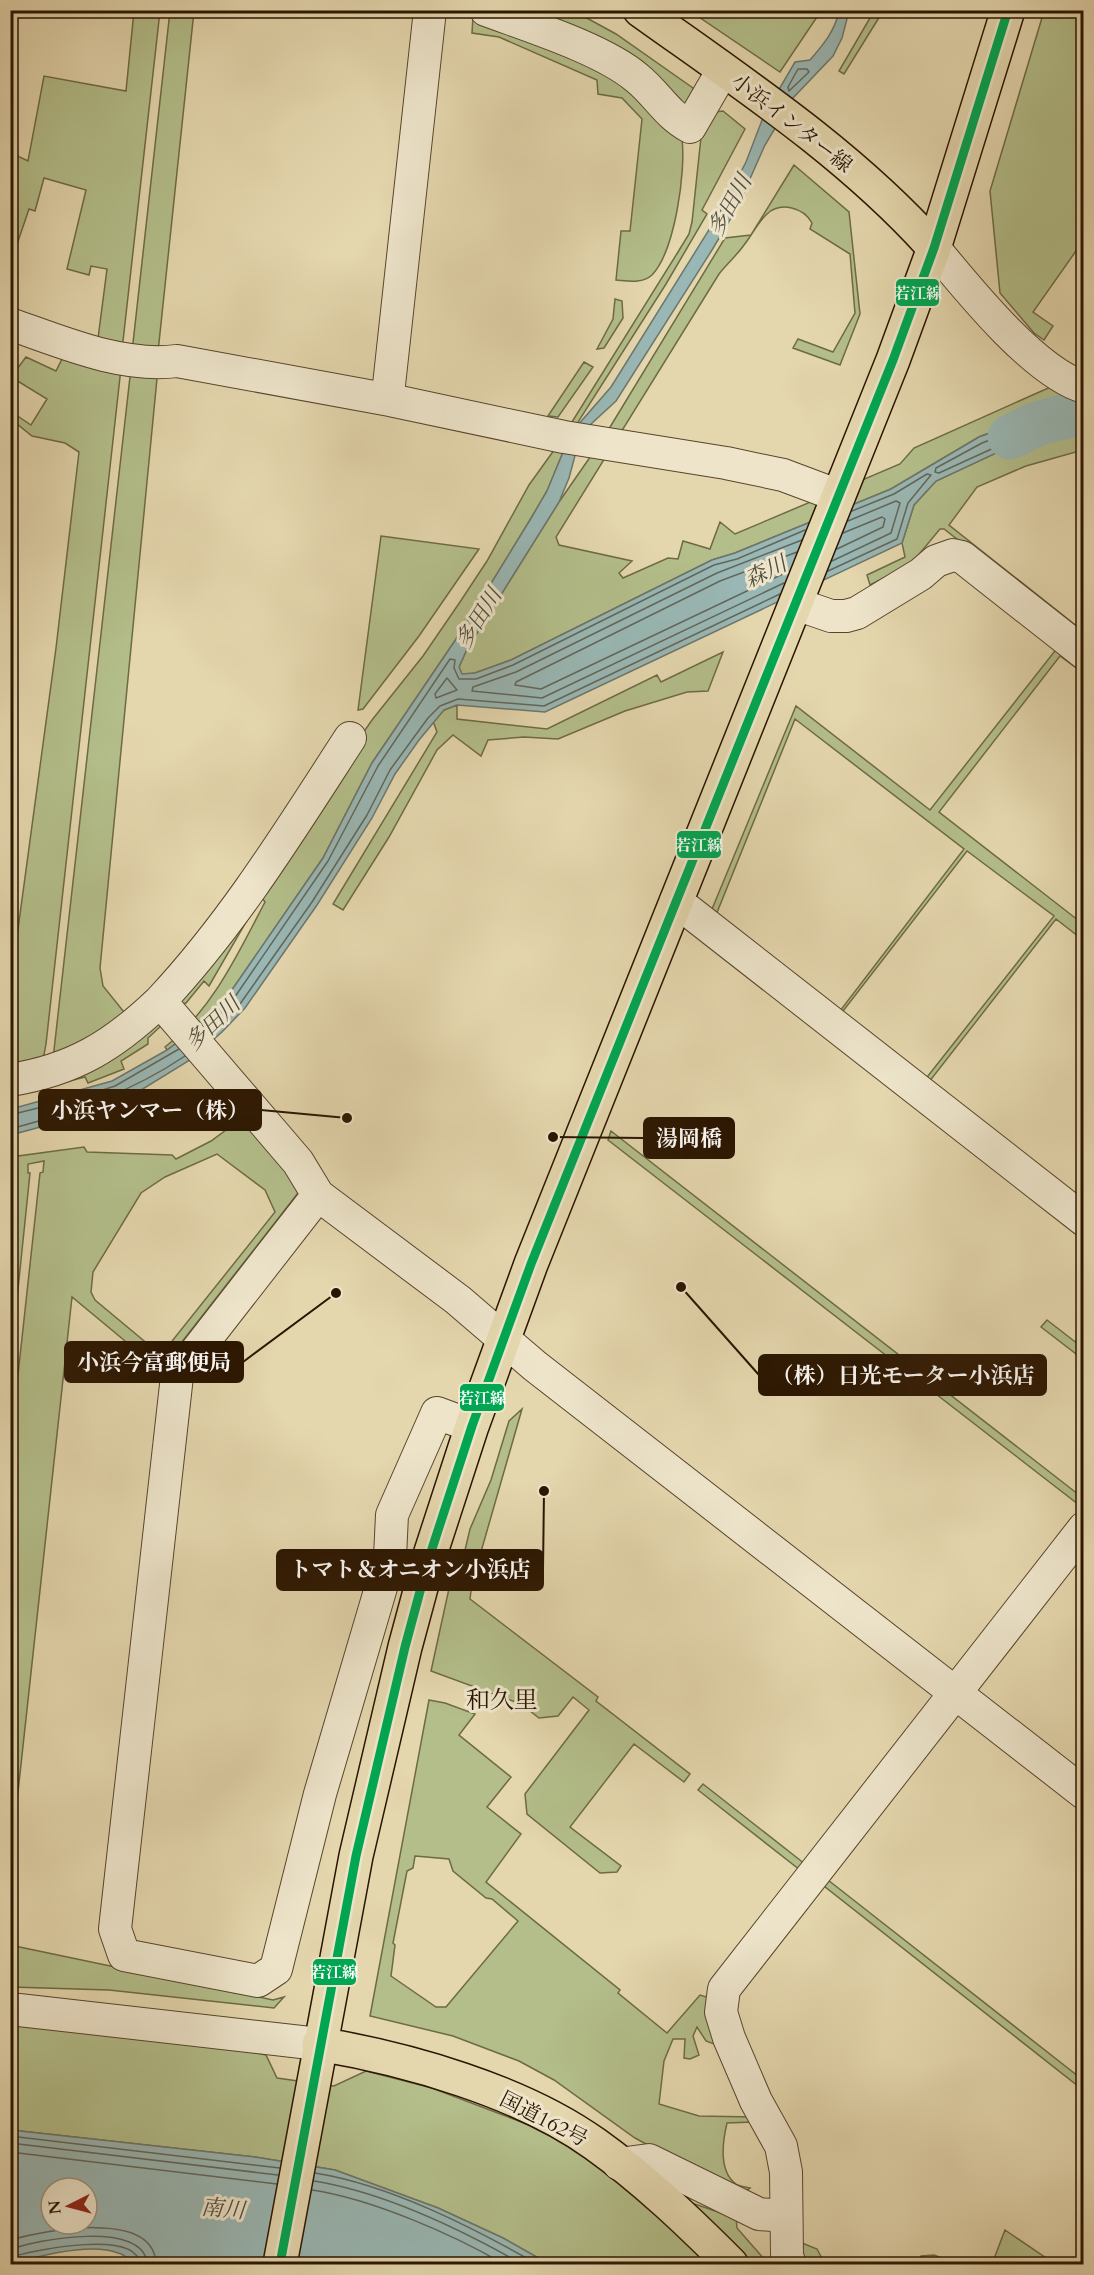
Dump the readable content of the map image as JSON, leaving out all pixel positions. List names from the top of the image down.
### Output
{
  "streets": {
    "main road": ["小浜インター線", "国道162号"]
  },
  "districts": ["和久里"],
  "water": ["多田川", "森川", "南川"],
  "places": [
    "小浜ヤンマー（株）",
    "湯岡橋",
    "（株）日光モーター小浜店",
    "小浜今富郵便局",
    "トマト＆オニオン小浜店"
  ],
  "lines": ["transit line 若江線"],
  "north": "left"
}
